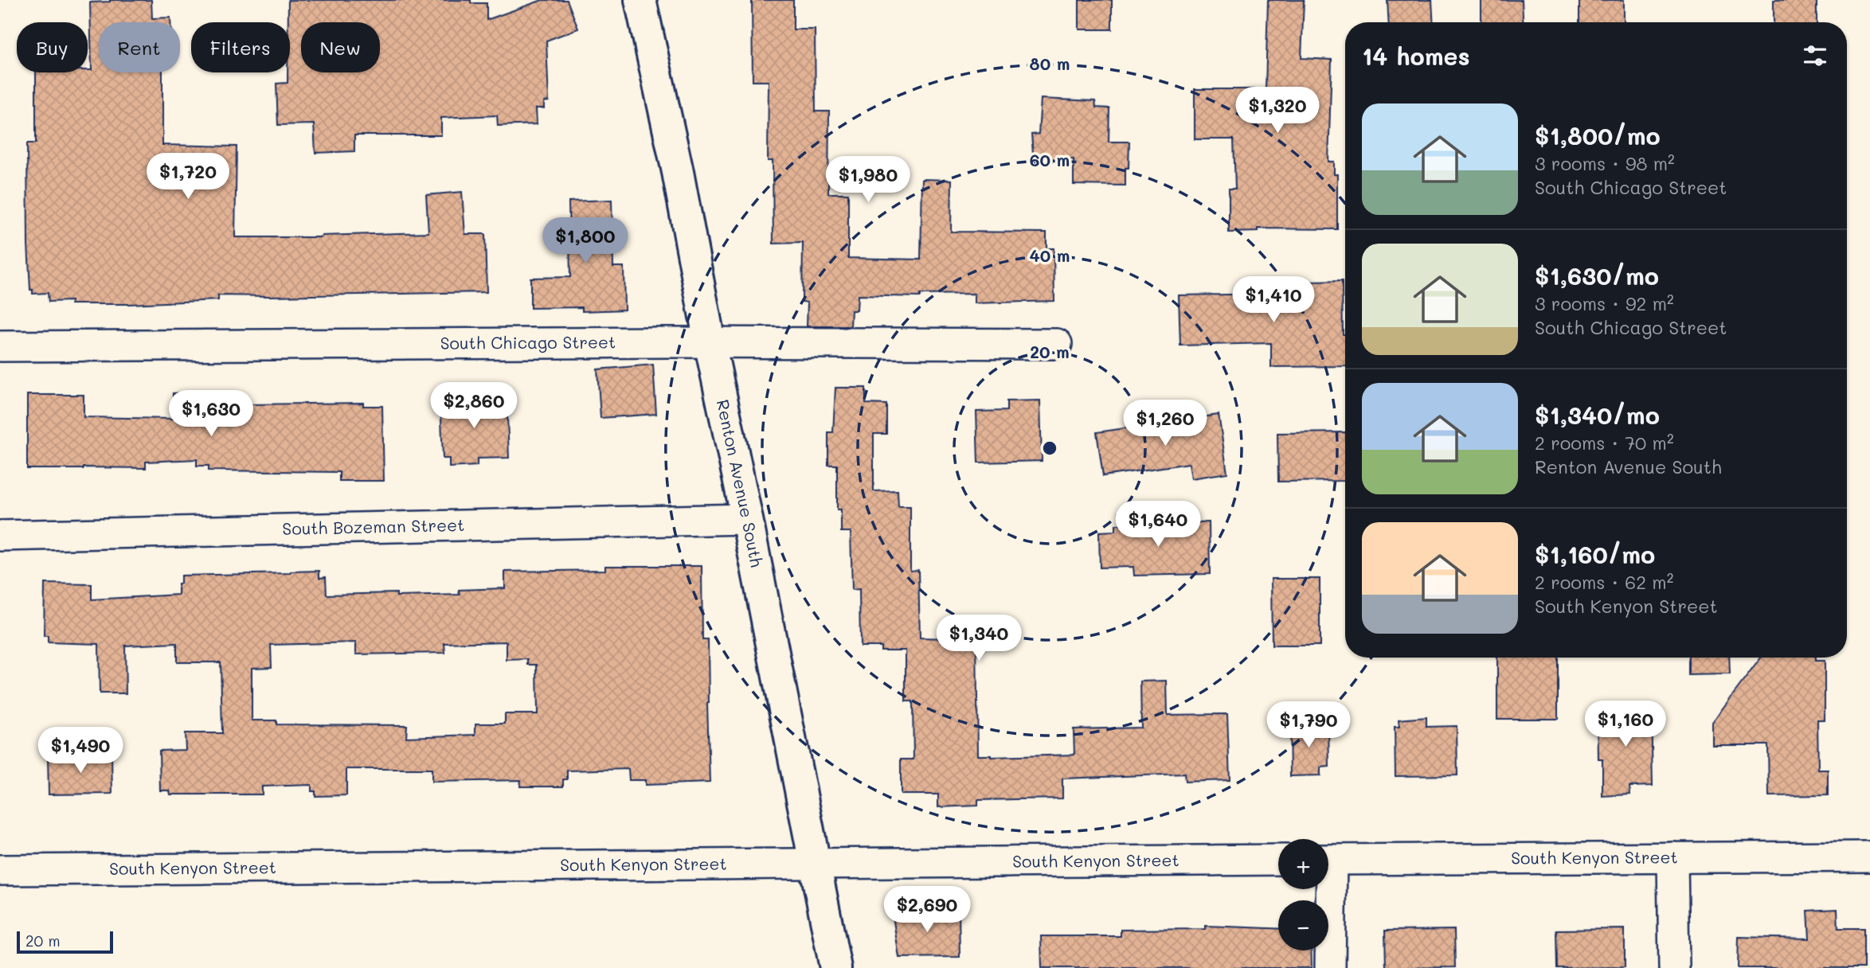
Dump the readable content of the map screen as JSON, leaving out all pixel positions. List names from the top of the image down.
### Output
{
  "streets": {
    "main road": ["Renton Avenue South"],
    "street": ["South Chicago Street", "South Bozeman Street", "South Kenyon Street"]
  },
  "crossings": [
    ["South Chicago Street", "Renton Avenue South"],
    ["Renton Avenue South", "South Bozeman Street"],
    ["Renton Avenue South", "South Kenyon Street"]
  ],
  "scale_bar": "20 m",
  "page": {
    "chip": [
      "Buy",
      "Rent",
      "Filters",
      "New"
    ],
    "heading": "14 homes",
    "price": [
      "$1,320",
      "$1,720",
      "$1,980",
      "$1,800",
      "$1,410",
      "$2,860",
      "$1,630",
      "$1,260",
      "$1,640",
      "$1,340",
      "$1,160",
      "$1,790",
      "$1,490",
      "$2,690"
    ],
    "list": [
      {
        "name": "$1,800/mo",
        "note": "3 rooms · 98 m² · South Chicago Street"
      },
      {
        "name": "$1,630/mo",
        "note": "3 rooms · 92 m² · South Chicago Street"
      },
      {
        "name": "$1,340/mo",
        "note": "2 rooms · 70 m² · Renton Avenue South"
      },
      {
        "name": "$1,160/mo",
        "note": "2 rooms · 62 m² · South Kenyon Street"
      }
    ],
    "map_buttons": ["+", "−"],
    "scale": "20 m"
  },
  "rings": [
    "80 m",
    "60 m",
    "40 m",
    "20 m"
  ]
}
